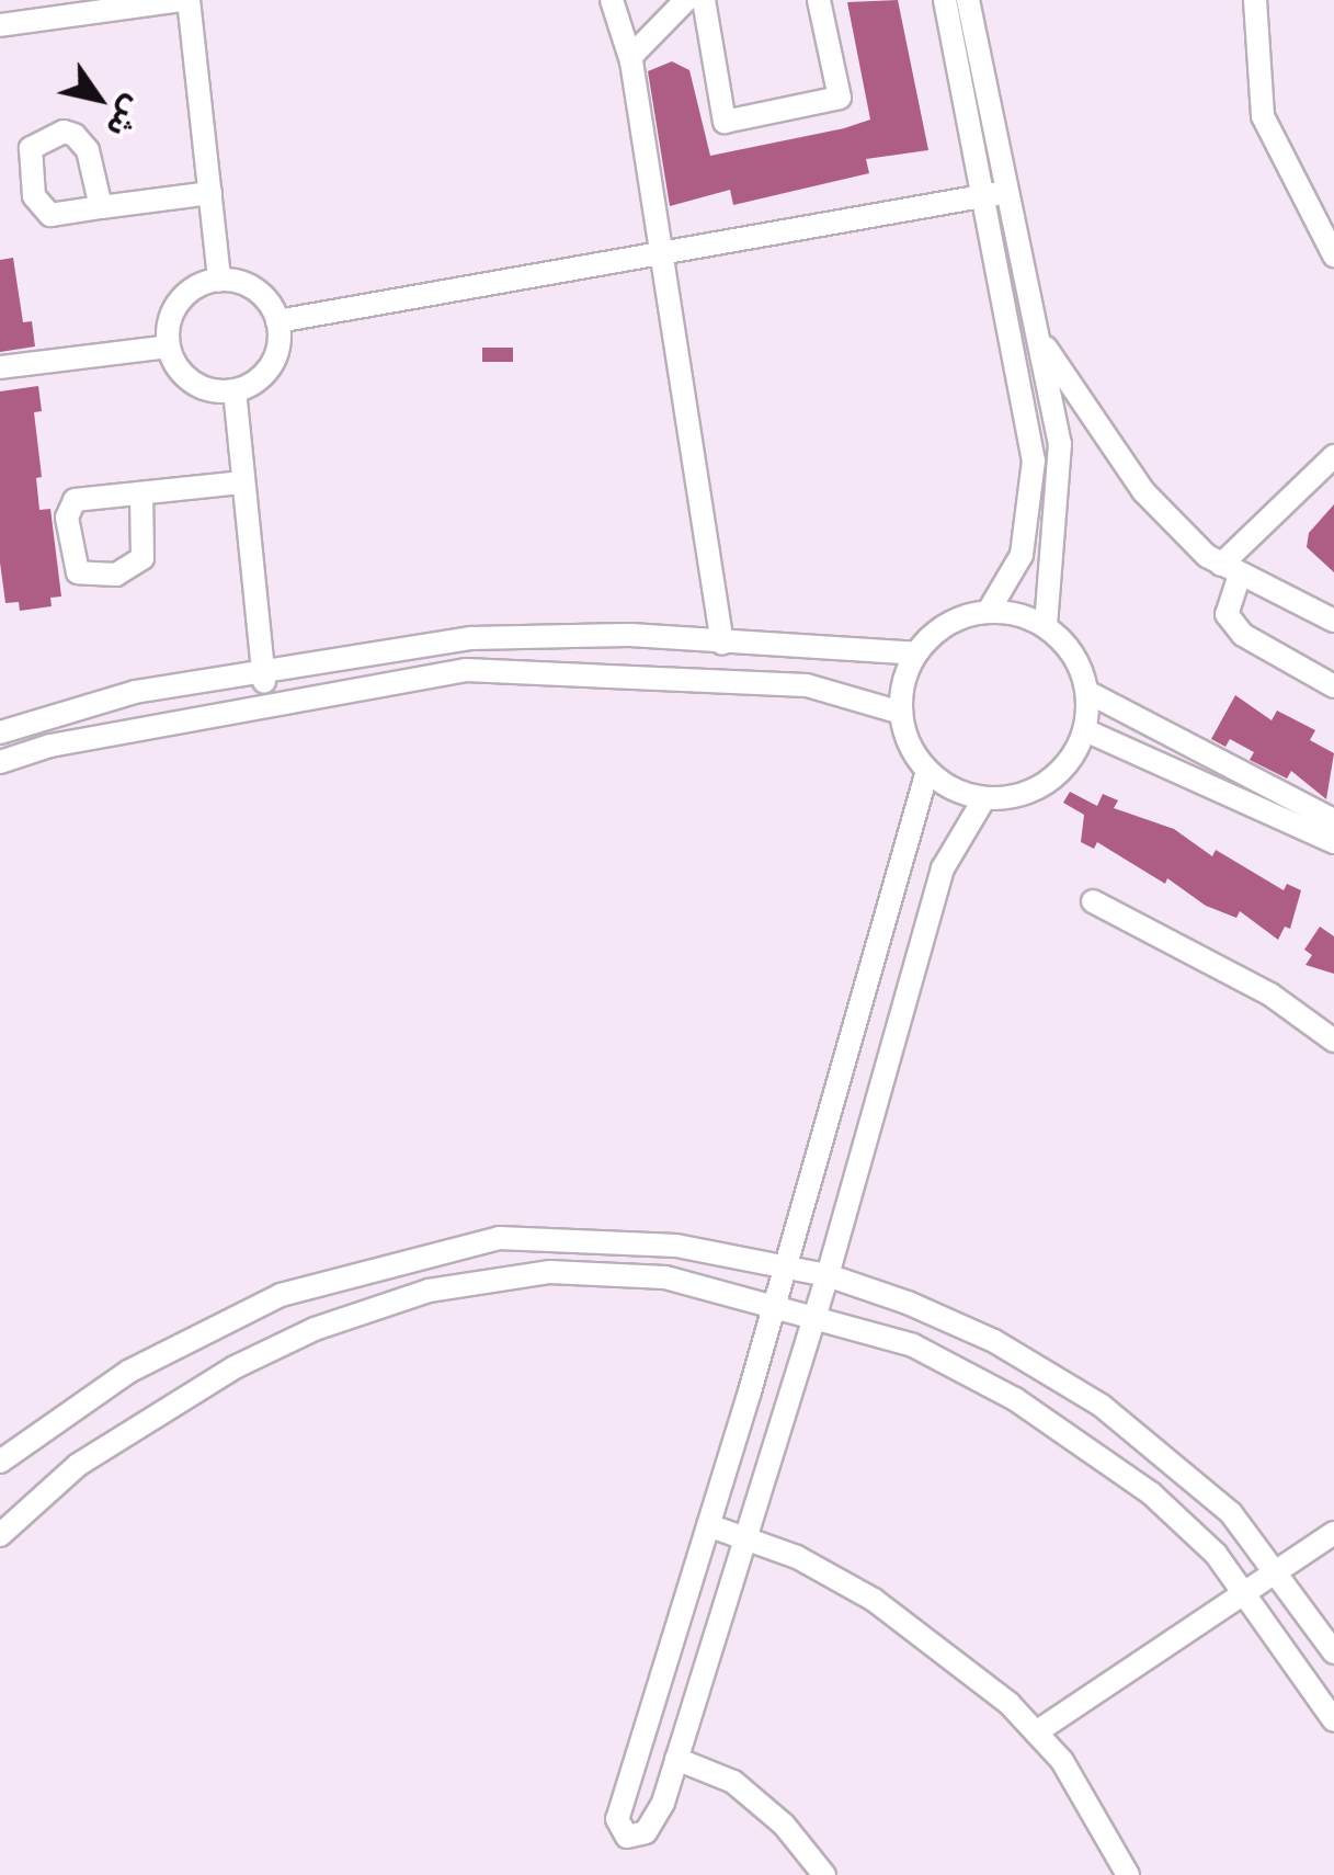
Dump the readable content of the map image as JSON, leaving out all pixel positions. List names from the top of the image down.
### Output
{
  "north": "bottom right"
}
